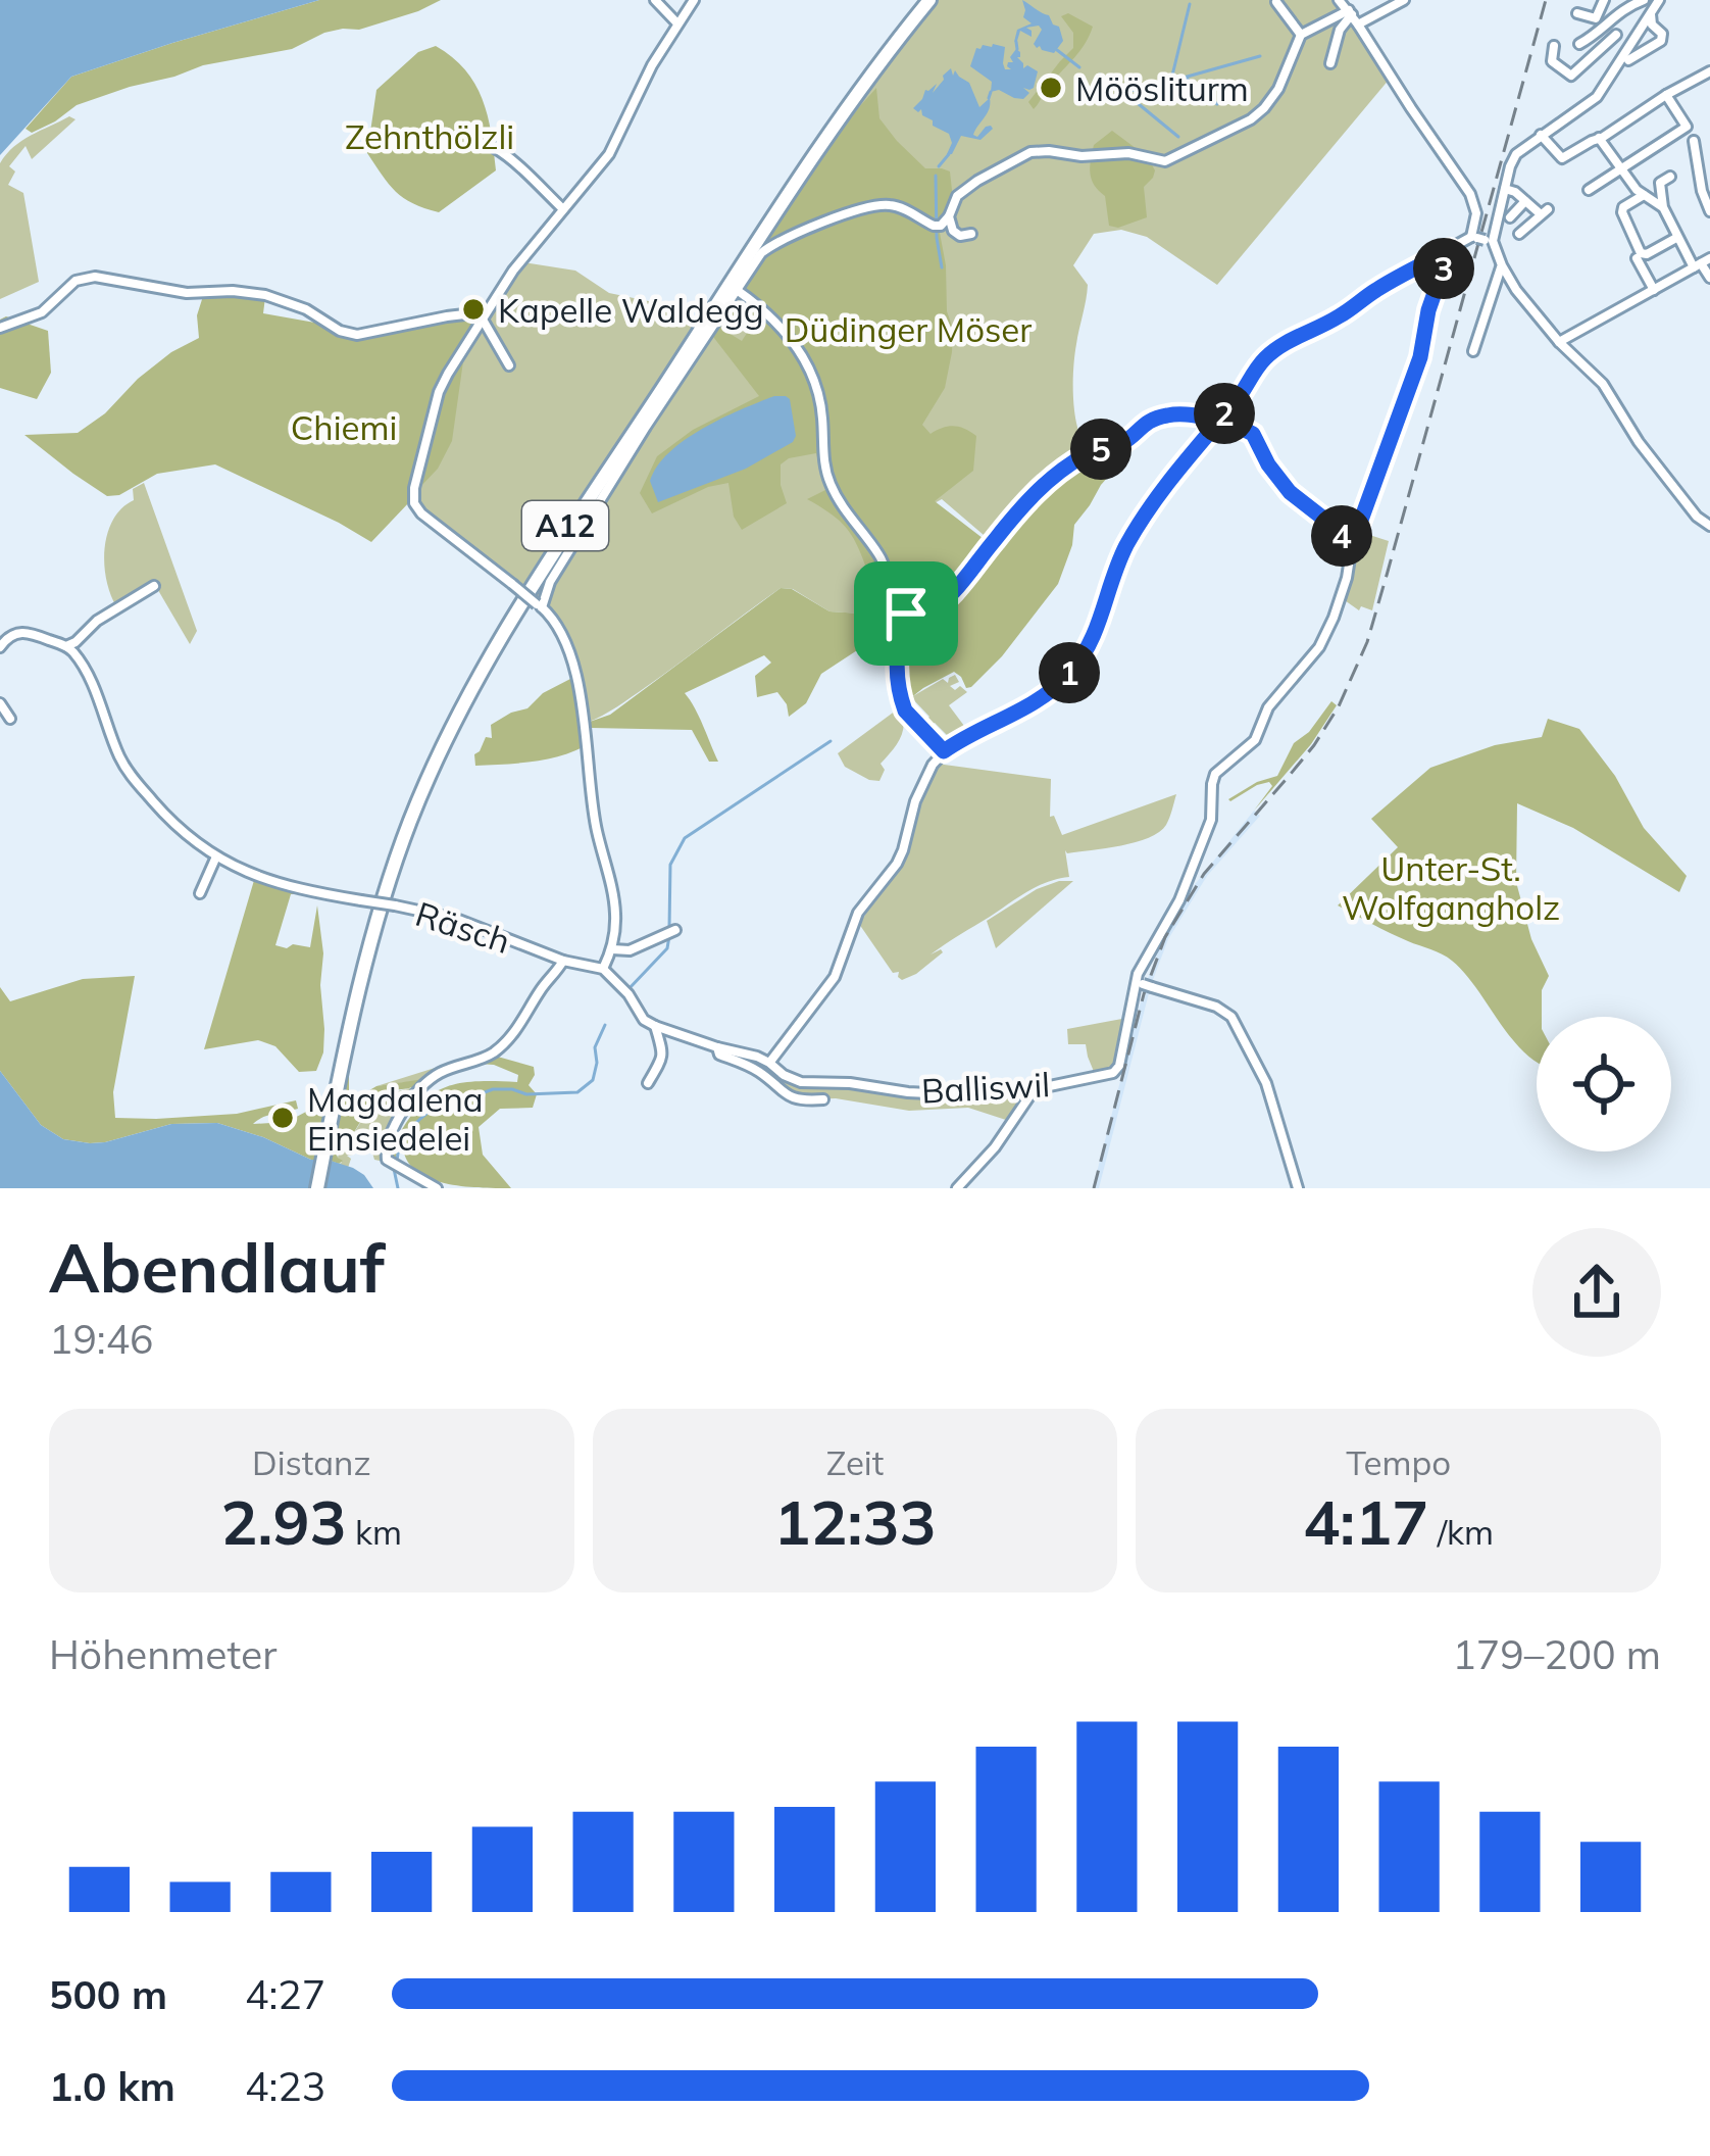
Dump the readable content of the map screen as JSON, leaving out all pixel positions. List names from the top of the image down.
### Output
{
  "streets": {
    "highway": ["A12"],
    "street": ["Räsch", "Balliswil"]
  },
  "parks": [
    "Zehnthölzli",
    "Düdinger Möser",
    "Chiemi",
    "Unter-St. Wolfgangholz"
  ],
  "places": ["Möösliturm", "Kapelle Waldegg", "Magdalena Einsiedelei"],
  "page": {
    "pins": [
      "3",
      "2",
      "5",
      "4",
      "1"
    ],
    "heading": ["Abendlauf", "19:46"],
    "stats": [
      ["Distanz", "2.93 km"],
      ["Zeit", "12:33"],
      ["Tempo", "4:17 /km"]
    ],
    "chart": ["Höhenmeter", "179–200 m"],
    "list": [
      {
        "name": "500 m",
        "note": "4:27"
      },
      {
        "name": "1.0 km",
        "note": "4:23"
      }
    ]
  }
}
